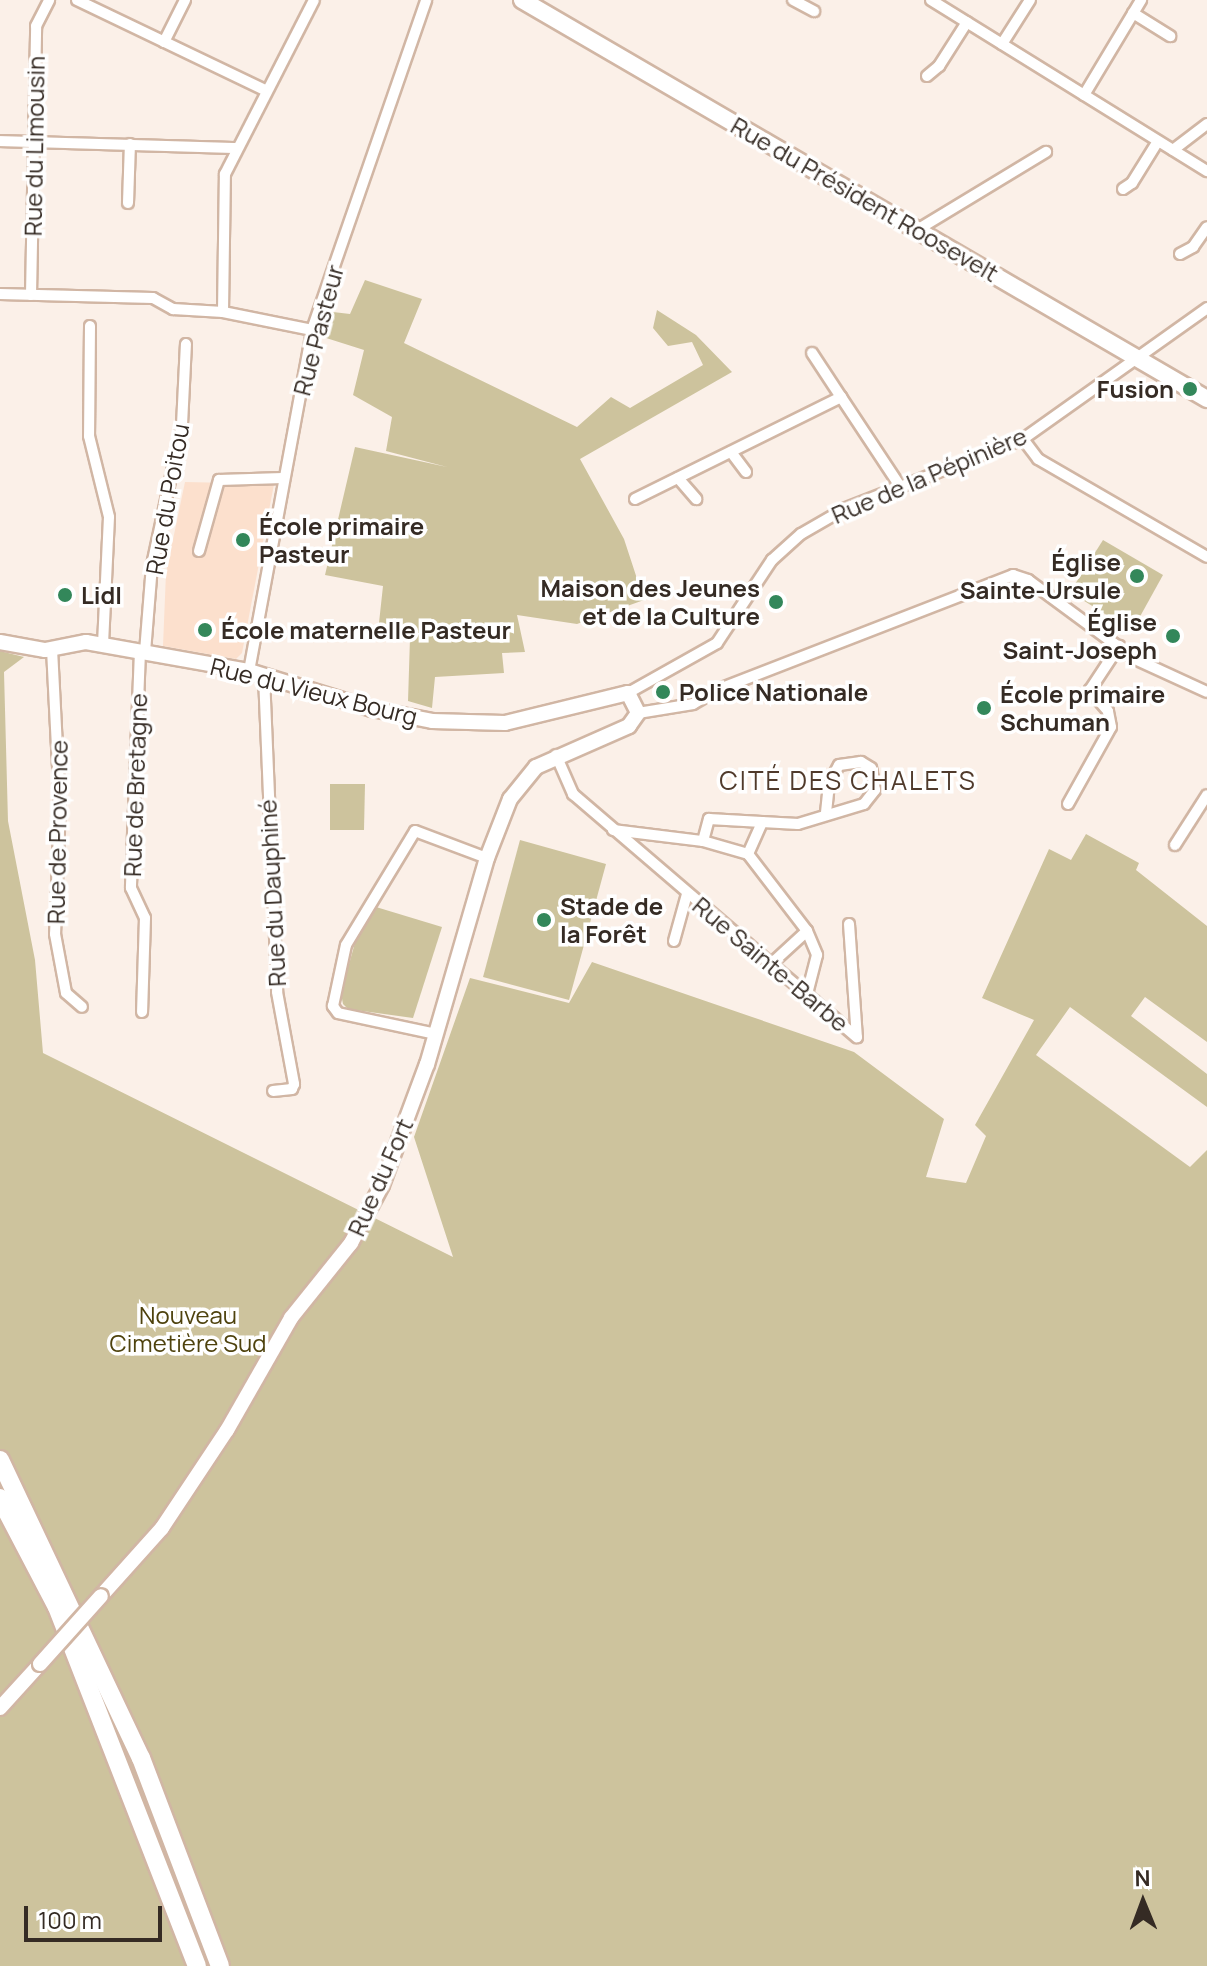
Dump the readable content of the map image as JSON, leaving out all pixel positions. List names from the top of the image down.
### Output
{
  "streets": {
    "main road": ["Rue du Président Roosevelt"],
    "street": [
      "Rue du Limousin",
      "Rue Pasteur",
      "Rue de la Pépinière",
      "Rue du Poitou",
      "Rue du Vieux Bourg",
      "Rue de Bretagne",
      "Rue de Provence",
      "Rue du Dauphiné",
      "Rue Sainte-Barbe",
      "Rue du Fort"
    ]
  },
  "crossings": [
    ["Rue du Président Roosevelt", "Rue de la Pépinière"],
    ["Rue Pasteur", "Rue du Vieux Bourg"],
    ["Rue Pasteur", "Rue du Dauphiné"],
    ["Rue de la Pépinière", "Rue du Vieux Bourg"],
    ["Rue du Poitou", "Rue du Vieux Bourg"],
    ["Rue du Poitou", "Rue de Bretagne"],
    ["Rue du Vieux Bourg", "Rue de Bretagne"],
    ["Rue du Vieux Bourg", "Rue de Provence"],
    ["Rue du Vieux Bourg", "Rue du Dauphiné"],
    ["Rue Sainte-Barbe", "Rue du Fort"]
  ],
  "districts": ["CITÉ DES CHALETS"],
  "parks": ["Nouveau Cimetière Sud"],
  "places": [
    "Fusion",
    "École primaire Pasteur",
    "Église Sainte-Ursule",
    "Lidl",
    "Maison des Jeunes et de la Culture",
    "École maternelle Pasteur",
    "Église Saint-Joseph",
    "Police Nationale",
    "École primaire Schuman",
    "Stade de la Forêt"
  ],
  "scale_bar": "100 m",
  "north": "top"
}
